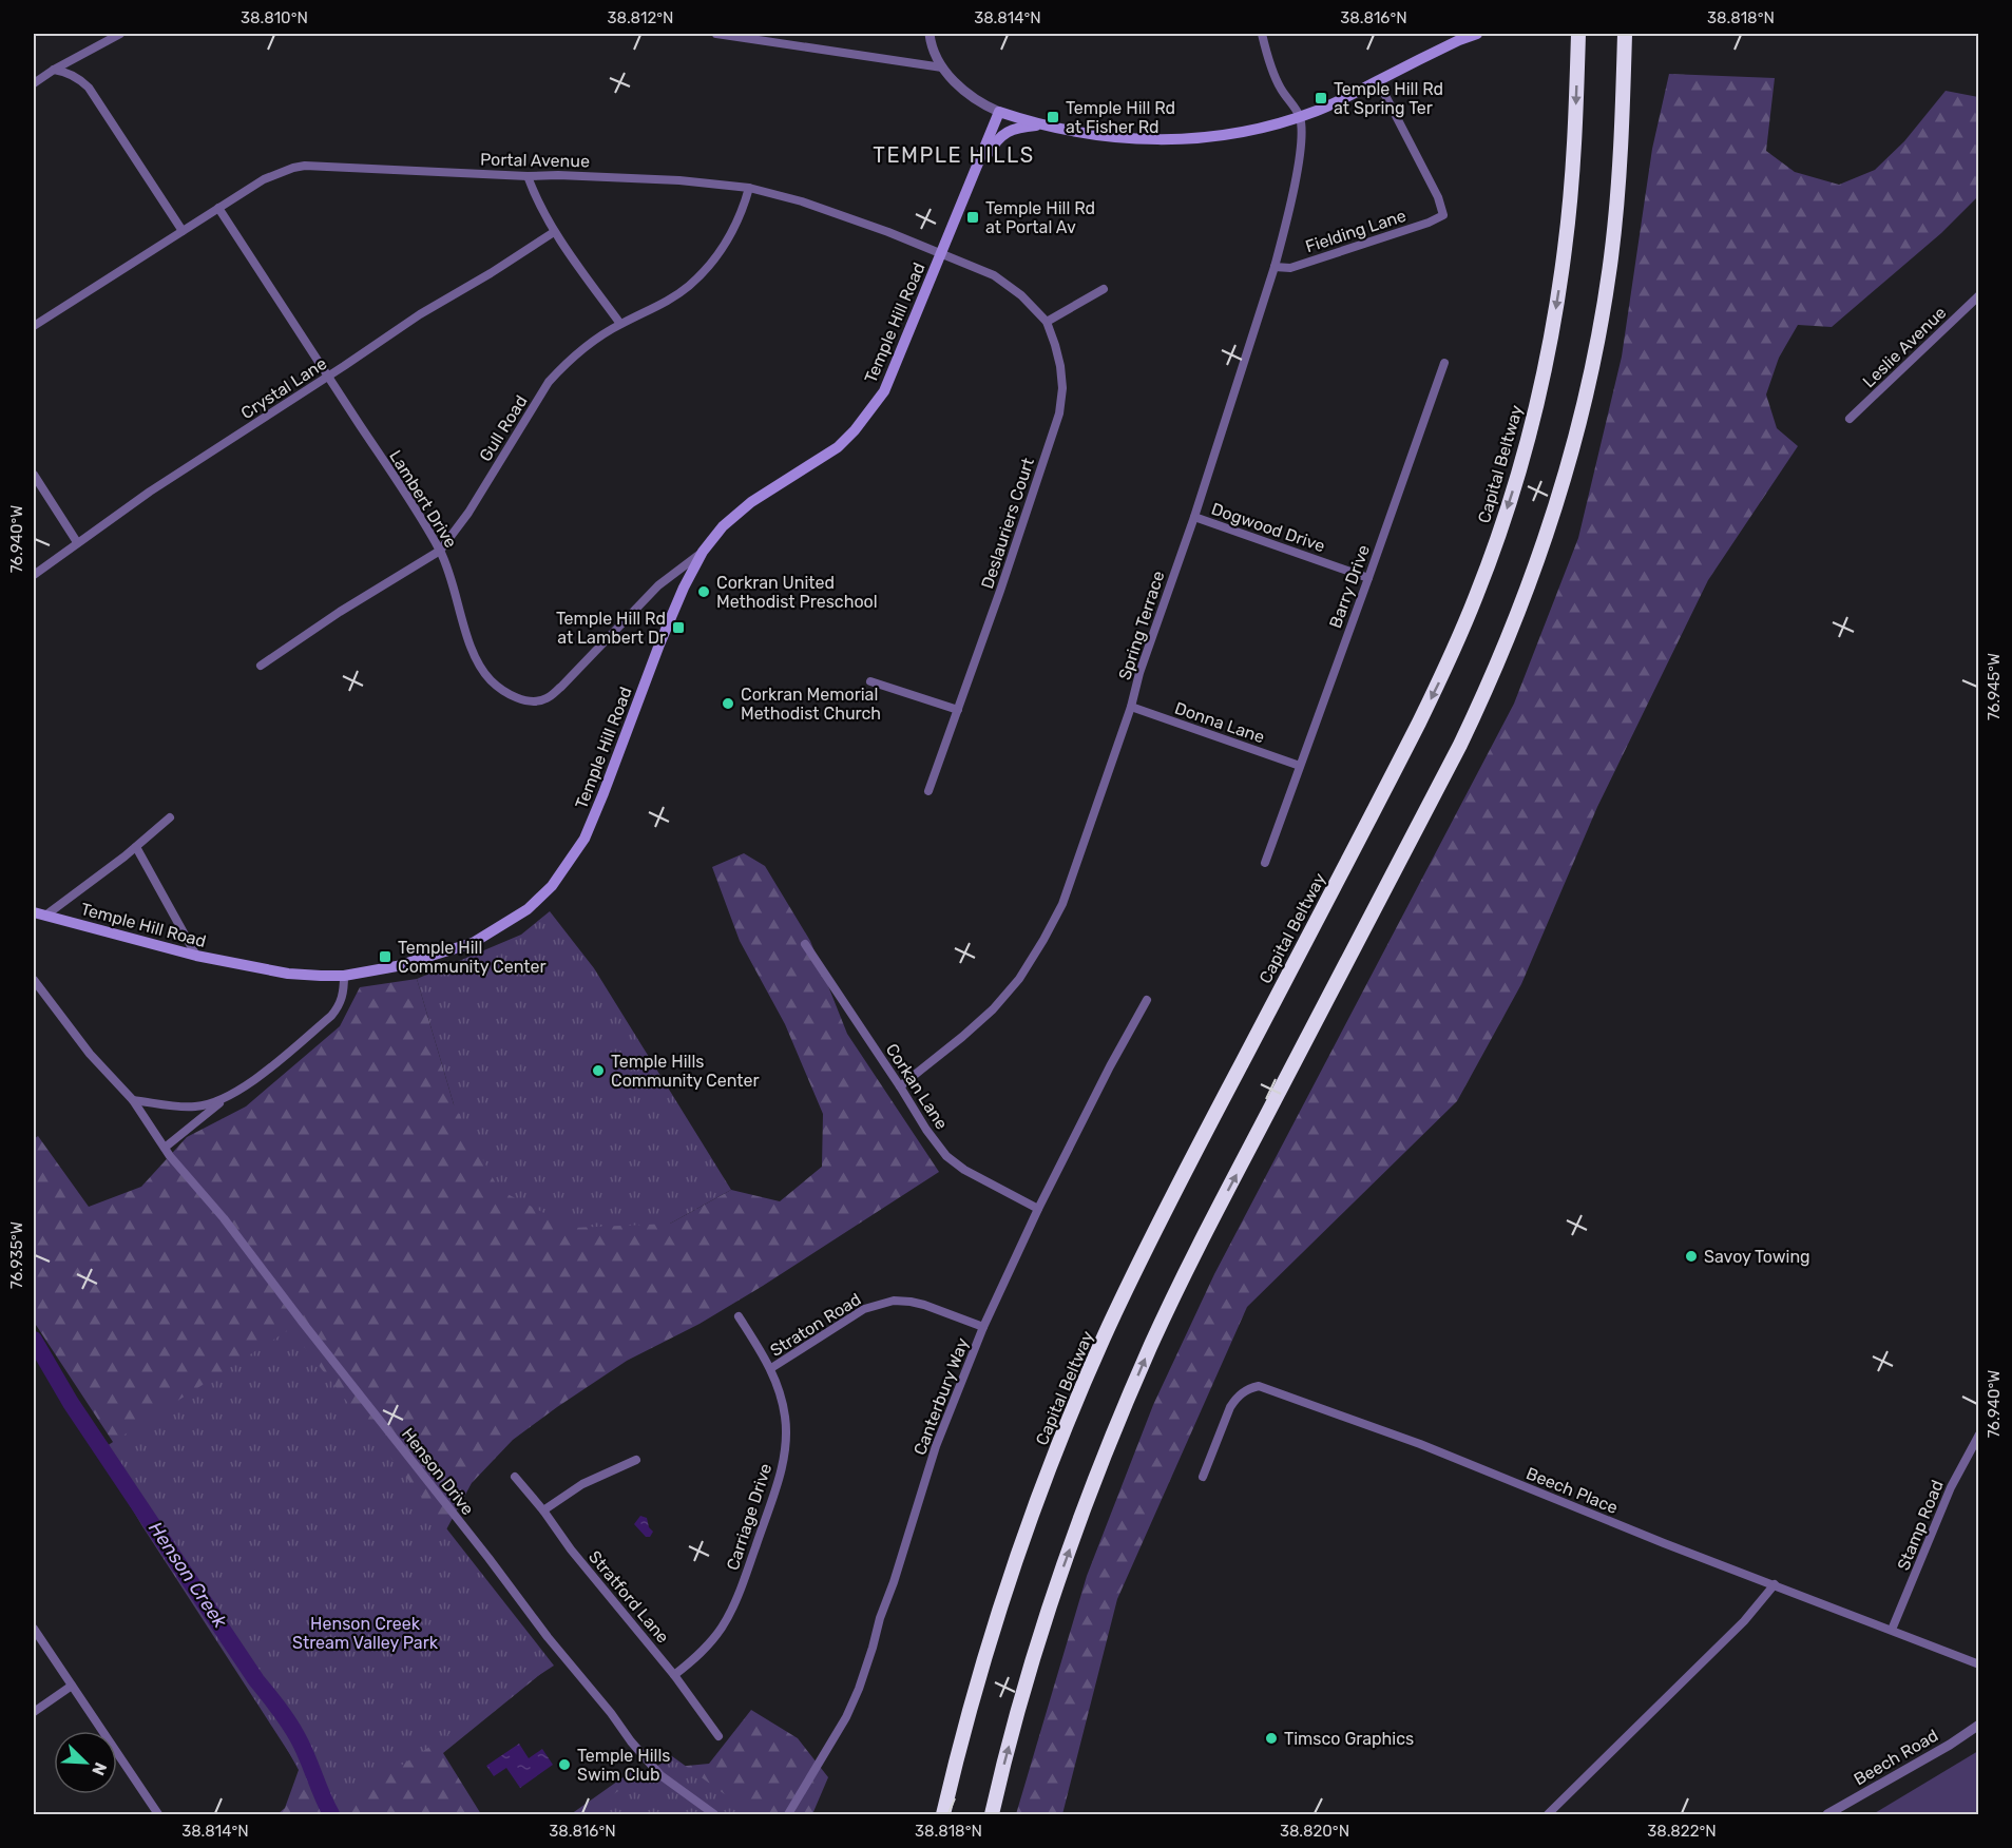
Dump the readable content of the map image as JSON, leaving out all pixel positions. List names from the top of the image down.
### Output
{
  "streets": {
    "highway": ["Capital Beltway"],
    "main road": ["Temple Hill Road"],
    "street": [
      "Portal Avenue",
      "Fielding Lane",
      "Leslie Avenue",
      "Crystal Lane",
      "Gull Road",
      "Lambert Drive",
      "Deslauriers Court",
      "Dogwood Drive",
      "Barry Drive",
      "Spring Terrace",
      "Donna Lane",
      "Corkan Lane",
      "Straton Road",
      "Canterbury Way",
      "Henson Drive",
      "Beech Place",
      "Carriage Drive",
      "Stamp Road",
      "Stratford Lane",
      "Beech Road"
    ]
  },
  "crossings": [
    ["Portal Avenue", "Temple Hill Road"],
    ["Portal Avenue", "Gull Road"],
    ["Portal Avenue", "Lambert Drive"],
    ["Portal Avenue", "Deslauriers Court"],
    ["Fielding Lane", "Spring Terrace"],
    ["Temple Hill Road", "Lambert Drive"],
    ["Crystal Lane", "Lambert Drive"],
    ["Gull Road", "Lambert Drive"],
    ["Dogwood Drive", "Barry Drive"],
    ["Dogwood Drive", "Spring Terrace"],
    ["Barry Drive", "Donna Lane"],
    ["Spring Terrace", "Donna Lane"],
    ["Spring Terrace", "Corkan Lane"],
    ["Corkan Lane", "Canterbury Way"],
    ["Straton Road", "Canterbury Way"],
    ["Straton Road", "Carriage Drive"],
    ["Beech Place", "Stamp Road"],
    ["Carriage Drive", "Stratford Lane"]
  ],
  "districts": ["TEMPLE HILLS"],
  "water": ["Henson Creek"],
  "parks": ["Henson Creek Stream Valley Park"],
  "places": {
    "transit": [
      "Temple Hill Rd at Spring Ter",
      "Temple Hill Rd at Fisher Rd",
      "Temple Hill Rd at Portal Av",
      "Temple Hill Rd at Lambert Dr",
      "Temple Hill Community Center"
    ],
    "other": [
      "Corkran United Methodist Preschool",
      "Corkran Memorial Methodist Church",
      "Temple Hills Community Center",
      "Savoy Towing",
      "Timsco Graphics",
      "Temple Hills Swim Club"
    ]
  },
  "north": "bottom right",
  "coordinates": [
    "38.810°N",
    "38.812°N",
    "38.814°N",
    "38.816°N",
    "38.818°N",
    "76.940°W",
    "76.945°W",
    "76.935°W",
    "38.820°N",
    "38.822°N"
  ]
}
